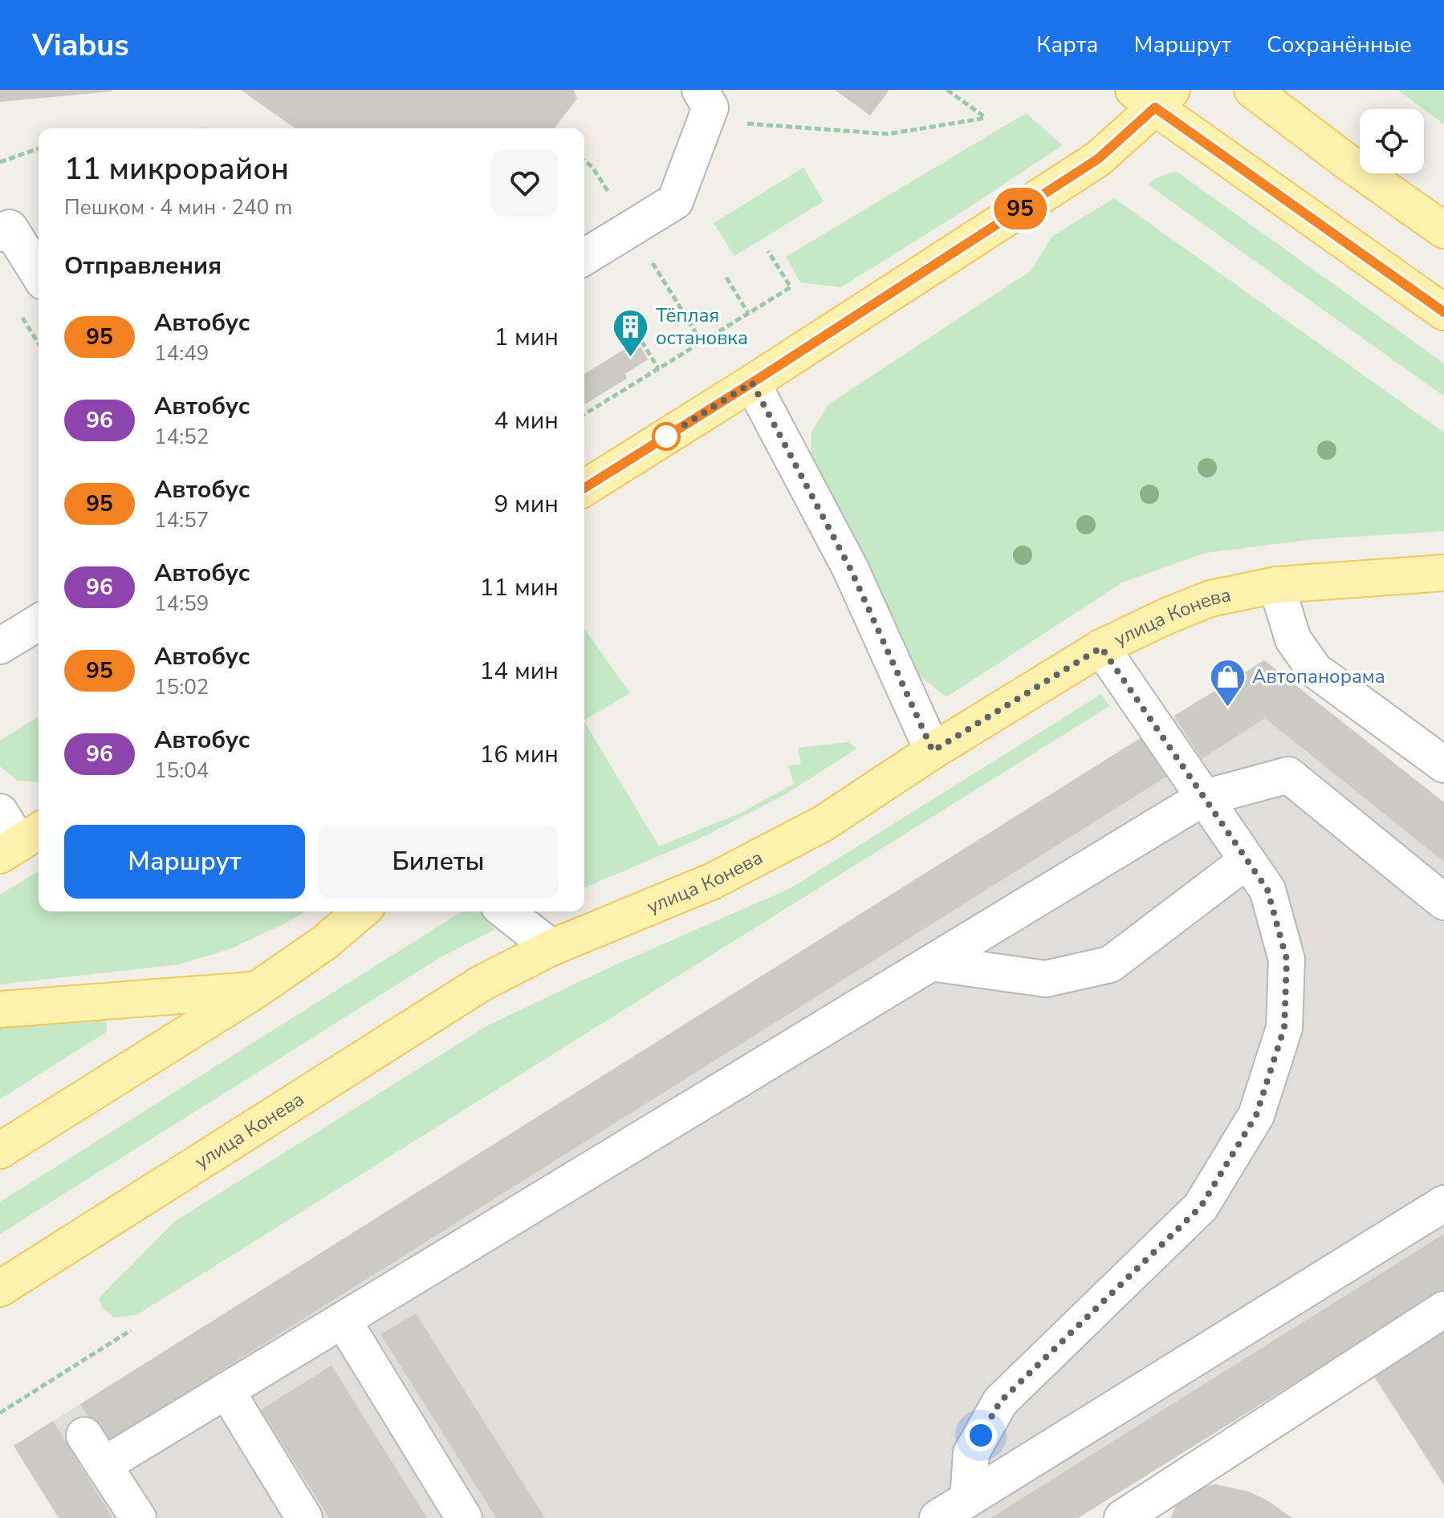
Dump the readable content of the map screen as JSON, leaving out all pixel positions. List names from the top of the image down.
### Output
{
  "streets": {
    "main road": ["улица Конева"]
  },
  "places": {
    "building": ["Тёплая остановка"],
    "shop": ["Автопанорама"]
  },
  "lines": ["bus line 95"],
  "page": {
    "header": "Viabus",
    "nav": ["Карта", "Маршрут", "Сохранённые"],
    "on_map": "95",
    "heading": [
      ["11 микрорайон", "Пешком · 4 мин · 240 m"],
      "Отправления"
    ],
    "list": [
      {
        "mark": "95",
        "name": "Автобус",
        "note": "14:49",
        "value": "1 мин"
      },
      {
        "mark": "96",
        "name": "Автобус",
        "note": "14:52",
        "value": "4 мин"
      },
      {
        "mark": "95",
        "name": "Автобус",
        "note": "14:57",
        "value": "9 мин"
      },
      {
        "mark": "96",
        "name": "Автобус",
        "note": "14:59",
        "value": "11 мин"
      },
      {
        "mark": "95",
        "name": "Автобус",
        "note": "15:02",
        "value": "14 мин"
      },
      {
        "mark": "96",
        "name": "Автобус",
        "note": "15:04",
        "value": "16 мин"
      }
    ],
    "buttons": ["Маршрут", "Билеты"]
  }
}
